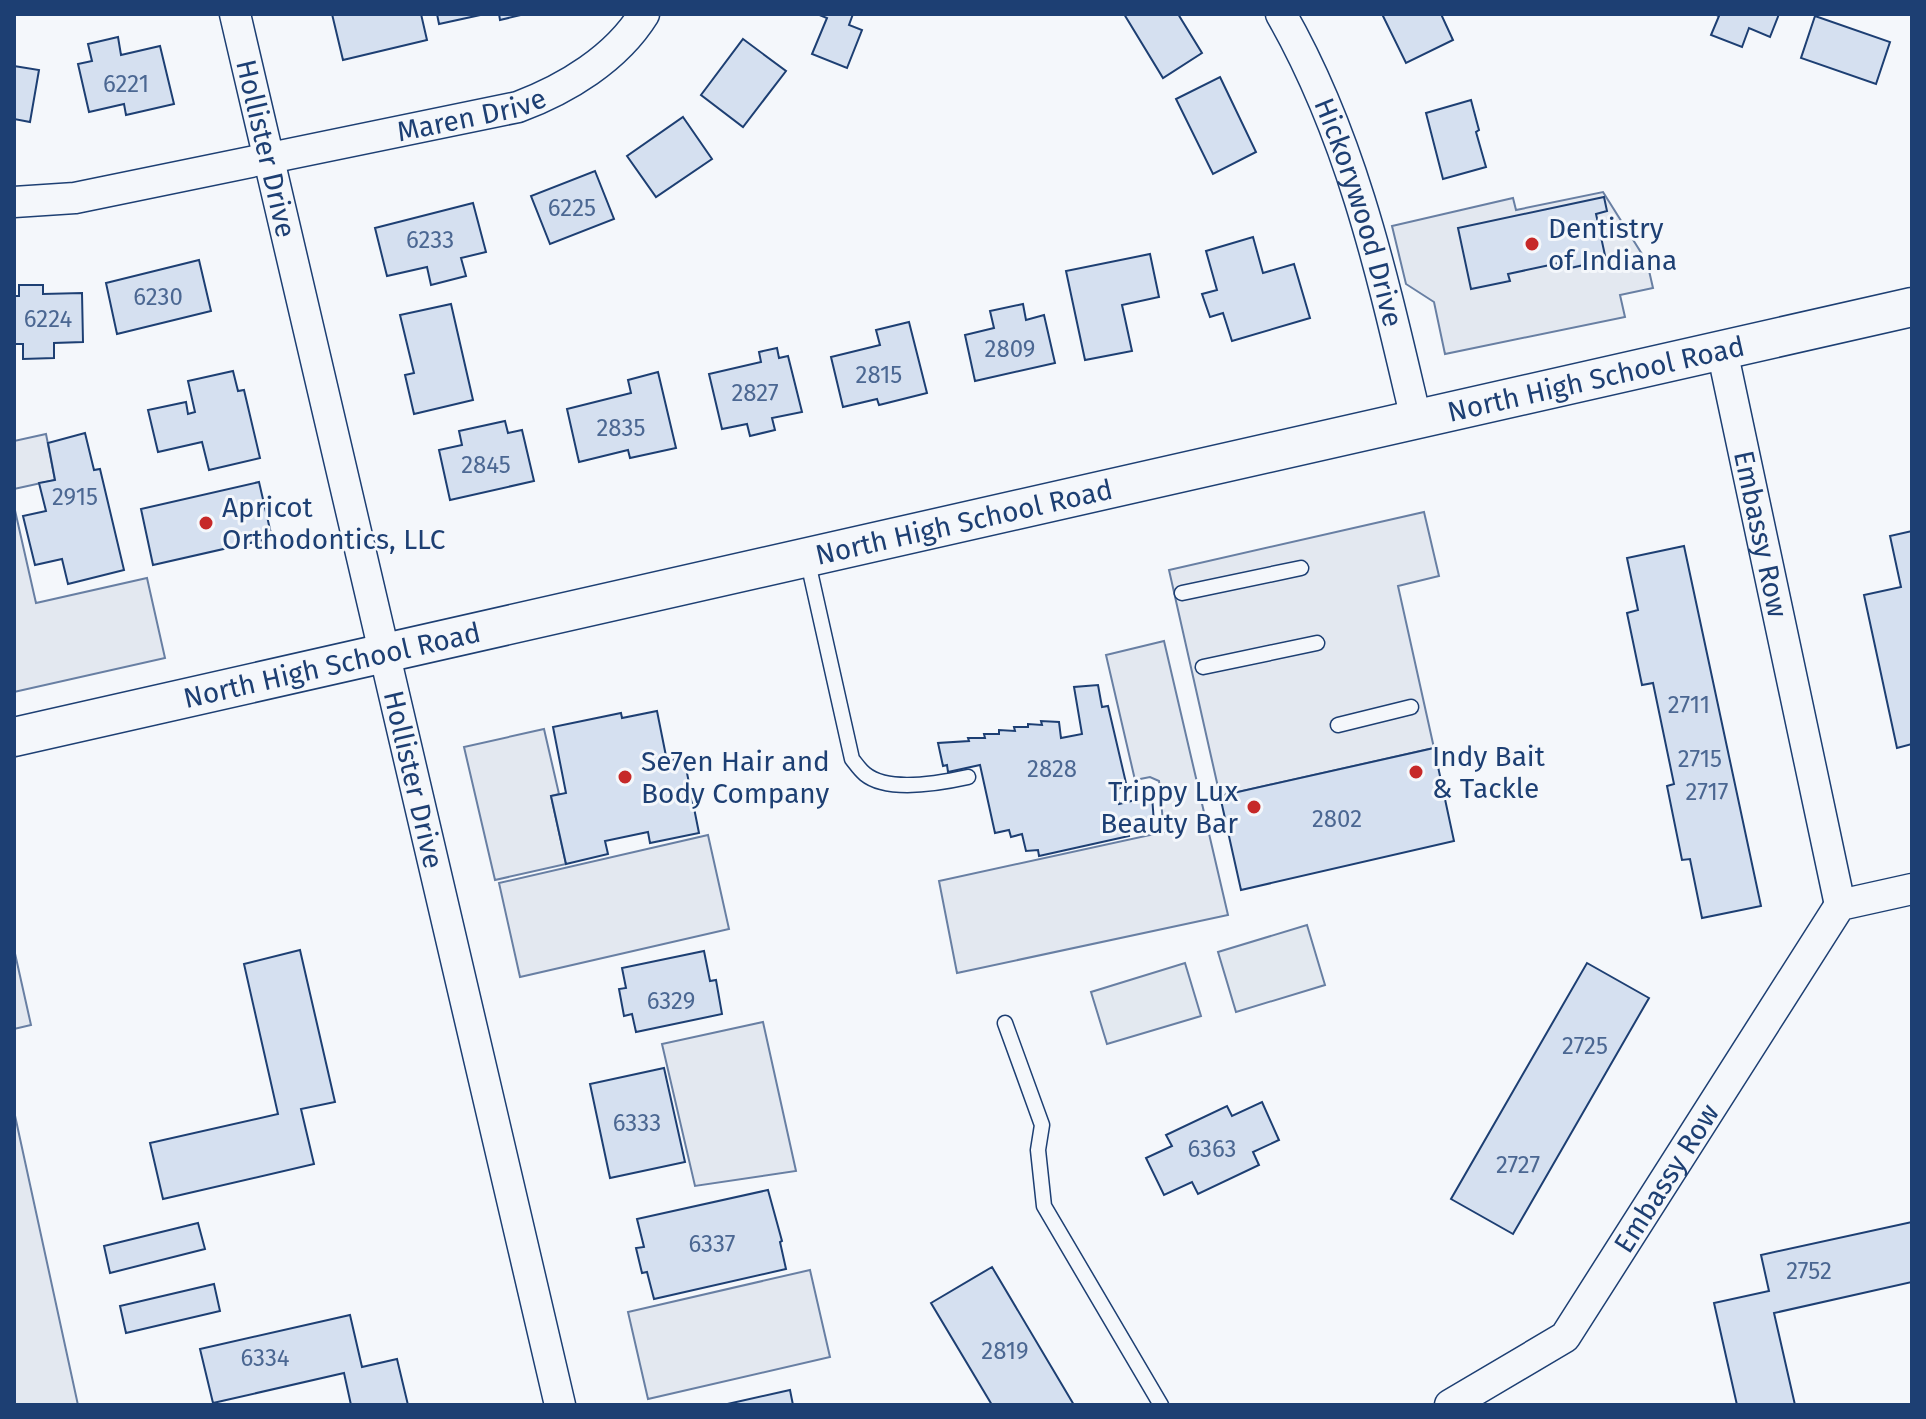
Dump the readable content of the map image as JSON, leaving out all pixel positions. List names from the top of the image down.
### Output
{
  "streets": {
    "street": [
      "Maren Drive",
      "Hollister Drive",
      "Hickorywood Drive",
      "North High School Road",
      "Embassy Row"
    ]
  },
  "crossings": [
    ["Maren Drive", "Hollister Drive"],
    ["Hollister Drive", "North High School Road"],
    ["Hickorywood Drive", "North High School Road"],
    ["North High School Road", "Embassy Row"]
  ],
  "places": [
    "Dentistry of Indiana",
    "Apricot Orthodontics, LLC",
    "Indy Bait & Tackle",
    "Se7en Hair and Body Company",
    "Trippy Lux Beauty Bar"
  ],
  "house_numbers": [
    "6221",
    "6225",
    "6233",
    "6230",
    "6224",
    "2809",
    "2815",
    "2827",
    "2835",
    "2845",
    "2915",
    "2711",
    "2715",
    "2828",
    "2717",
    "2802",
    "6329",
    "2725",
    "6333",
    "6363",
    "2727",
    "6337",
    "2752",
    "2819",
    "6334"
  ]
}
